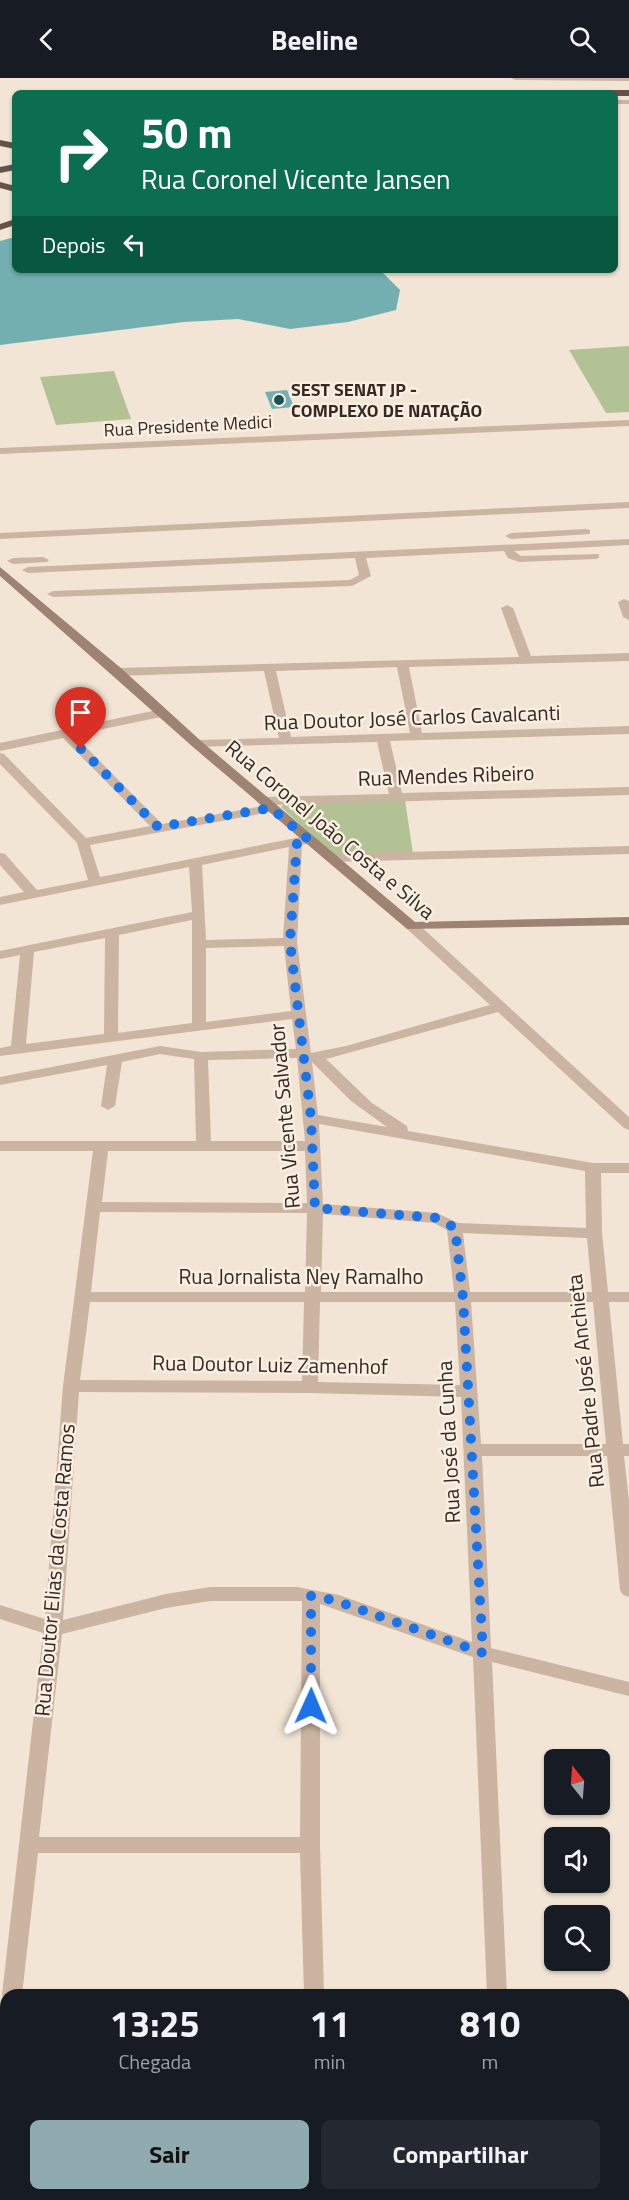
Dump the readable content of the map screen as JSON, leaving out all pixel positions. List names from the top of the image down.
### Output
{
  "streets": {
    "main road": ["Rua Coronel João Costa e Silva"],
    "street": [
      "Rua Presidente Medici",
      "Rua Doutor José Carlos Cavalcanti",
      "Rua Mendes Ribeiro",
      "Rua Vicente Salvador",
      "Rua Jornalista Ney Ramalho",
      "Rua Doutor Luiz Zamenhof",
      "Rua Padre José Anchieta",
      "Rua José da Cunha",
      "Rua Doutor Elias da Costa Ramos"
    ]
  },
  "crossings": [
    ["Rua Doutor José Carlos Cavalcanti", "Rua Coronel João Costa e Silva"],
    ["Rua Mendes Ribeiro", "Rua Coronel João Costa e Silva"],
    ["Rua Coronel João Costa e Silva", "Rua Vicente Salvador"],
    ["Rua Vicente Salvador", "Rua Jornalista Ney Ramalho"],
    ["Rua Vicente Salvador", "Rua Doutor Luiz Zamenhof"],
    ["Rua Jornalista Ney Ramalho", "Rua Padre José Anchieta"],
    ["Rua Jornalista Ney Ramalho", "Rua José da Cunha"],
    ["Rua Jornalista Ney Ramalho", "Rua Doutor Elias da Costa Ramos"],
    ["Rua Doutor Luiz Zamenhof", "Rua José da Cunha"],
    ["Rua Doutor Luiz Zamenhof", "Rua Doutor Elias da Costa Ramos"]
  ],
  "places": ["SEST SENAT JP - COMPLEXO DE NATAÇÃO"],
  "north": "top",
  "page": {
    "header": "Beeline",
    "turn": ["50 m", "Rua Coronel Vicente Jansen"],
    "then": "Depois",
    "eta": [
      "13:25",
      "Chegada",
      "11",
      "min",
      "810",
      "m"
    ],
    "buttons": ["Sair", "Compartilhar"]
  }
}
